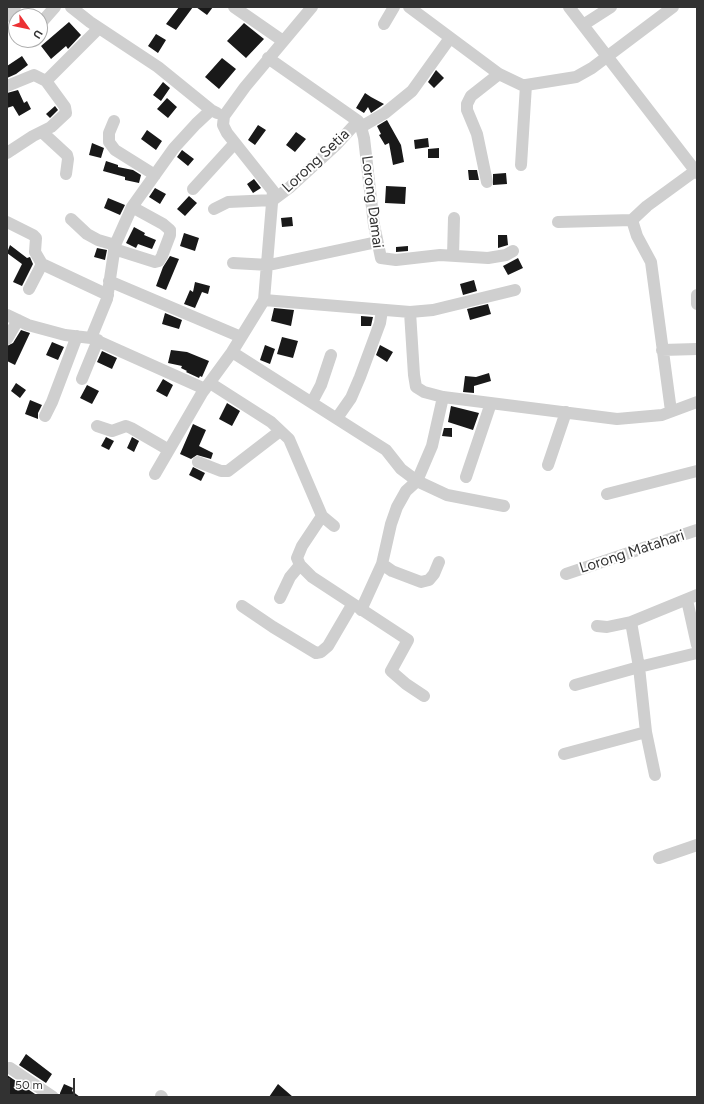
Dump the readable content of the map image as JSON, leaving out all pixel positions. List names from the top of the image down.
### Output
{
  "streets": {
    "street": ["Lorong Setia", "Lorong Damai", "Lorong Matahari"]
  },
  "crossings": [
    ["Lorong Setia", "Lorong Damai"]
  ],
  "scale_bar": "50 m",
  "north": "bottom right"
}
